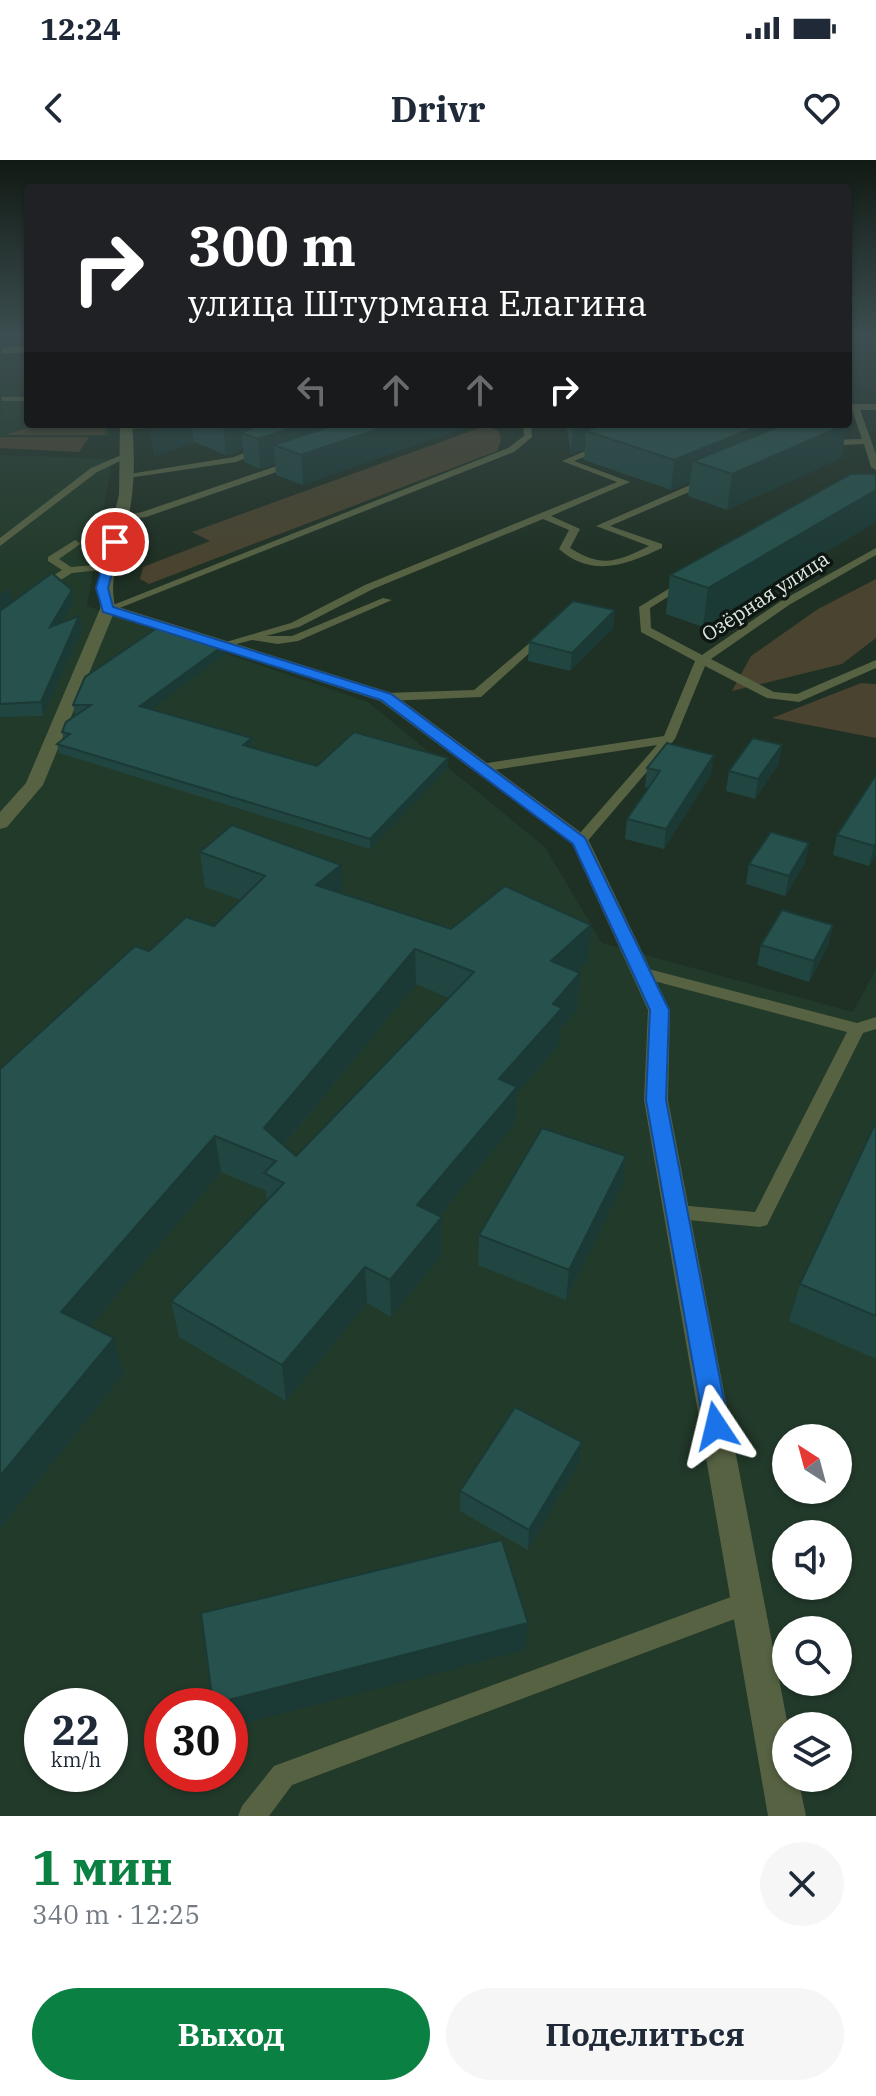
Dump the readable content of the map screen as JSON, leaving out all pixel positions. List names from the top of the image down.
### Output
{
  "streets": {
    "lane": ["Озёрная улица"]
  },
  "north": "top left",
  "page": {
    "status": "12:24",
    "header": "Drivr",
    "turn": ["300 m", "улица Штурмана Елагина"],
    "speed": "22 km/h",
    "limit": "30",
    "heading": ["1 мин", "340 m · 12:25"],
    "buttons": ["Выход", "Поделиться"]
  }
}
